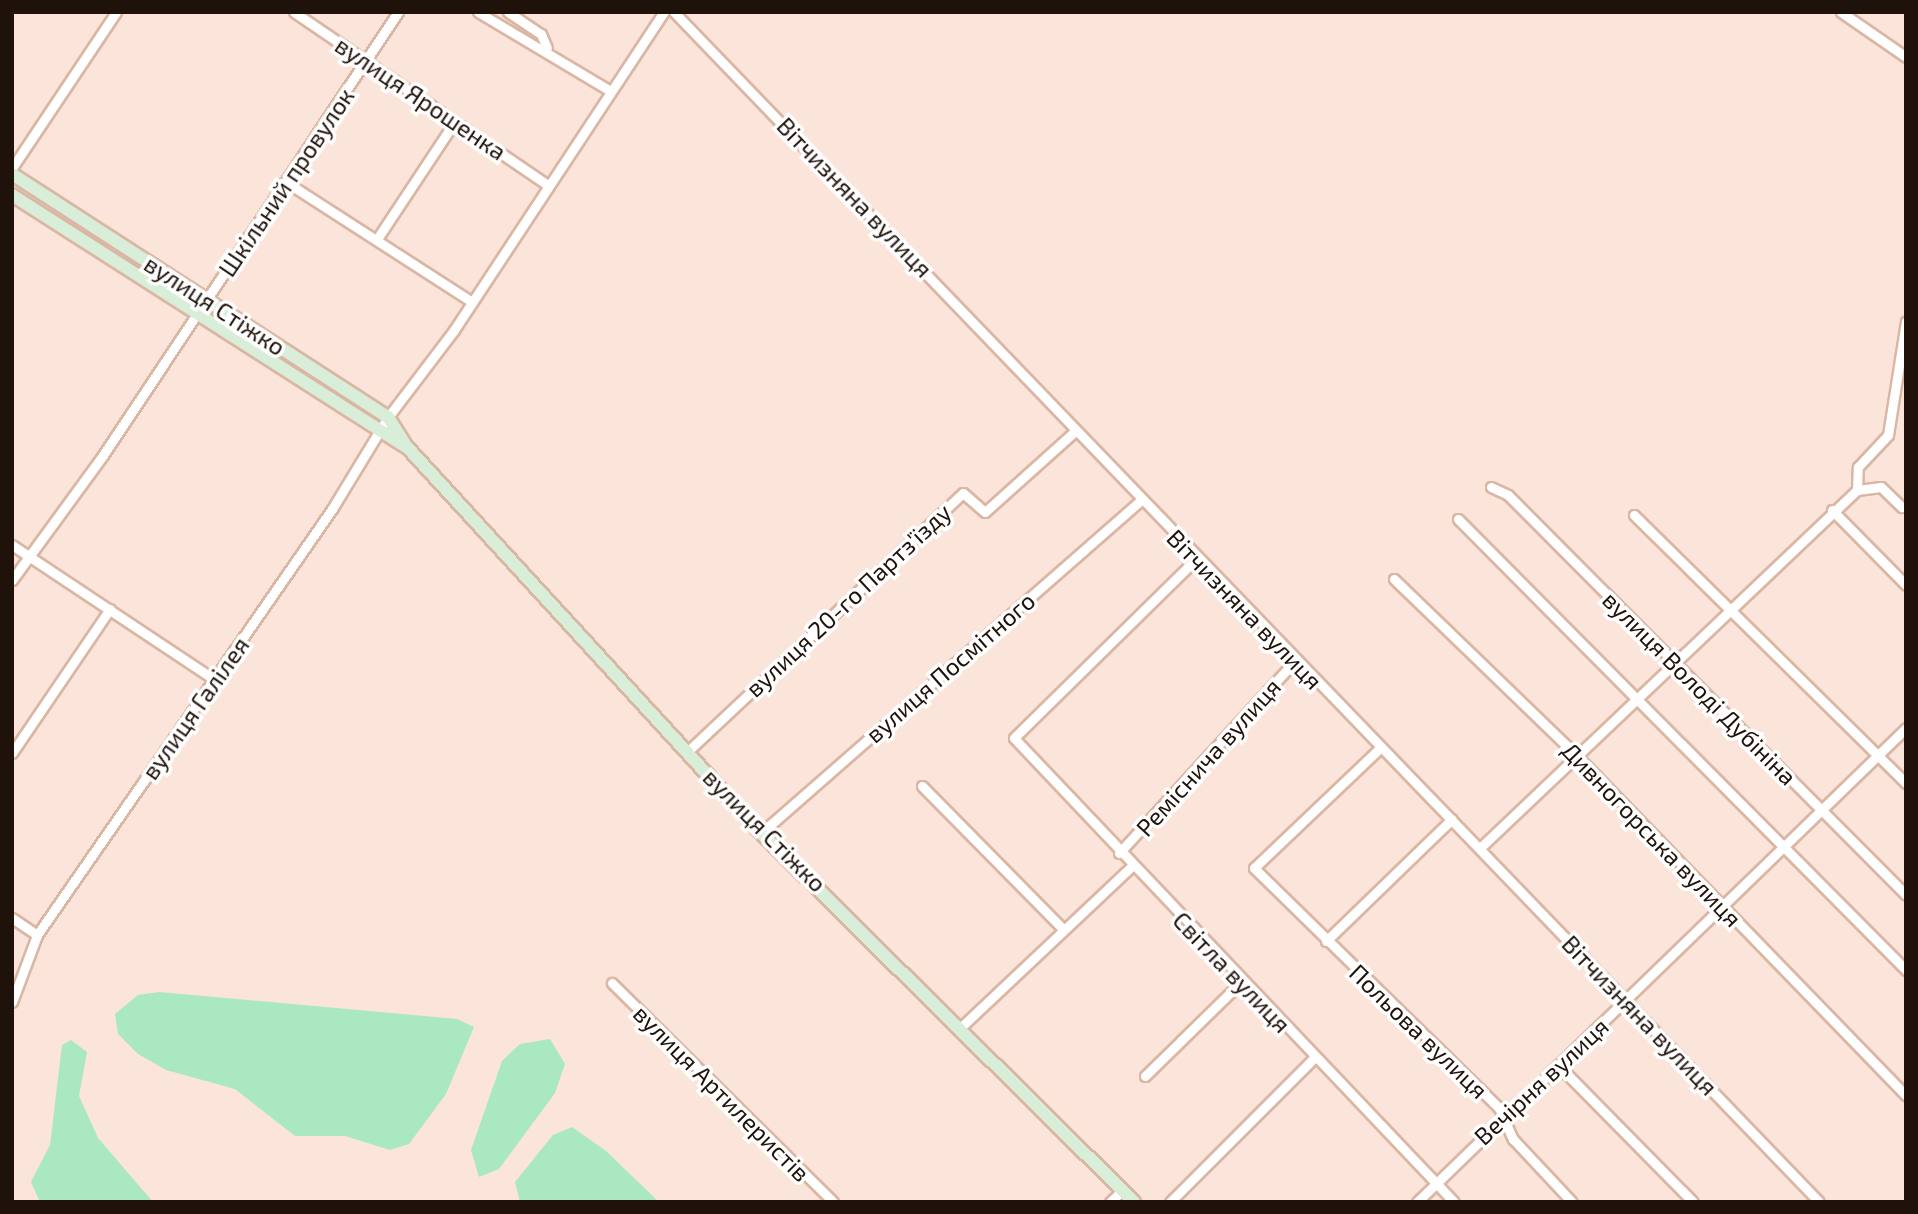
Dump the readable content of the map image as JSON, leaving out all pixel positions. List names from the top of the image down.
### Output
{
  "streets": {
    "street": [
      "вулиця Ярошенка",
      "Шкільний провулок",
      "Вітчизняна вулиця",
      "вулиця Стіжко",
      "вулиця 20-го Партз'їзду",
      "вулиця Посмітного",
      "вулиця Володі Дубініна",
      "вулиця Галілея",
      "Реміснича вулиця",
      "Дивногорська вулиця",
      "Світла вулиця",
      "Польова вулиця",
      "Вечірня вулиця",
      "вулиця Артилеристів"
    ]
  },
  "crossings": [
    ["вулиця Ярошенка", "Шкільний провулок"],
    ["вулиця Ярошенка", "вулиця Галілея"],
    ["Шкільний провулок", "вулиця Стіжко"],
    ["Вітчизняна вулиця", "вулиця 20-го Партз'їзду"],
    ["Вітчизняна вулиця", "вулиця Посмітного"],
    ["Вітчизняна вулиця", "Реміснича вулиця"],
    ["Вітчизняна вулиця", "Світла вулиця"],
    ["Вітчизняна вулиця", "Польова вулиця"],
    ["Вітчизняна вулиця", "Вечірня вулиця"],
    ["вулиця Стіжко", "вулиця 20-го Партз'їзду"],
    ["вулиця Стіжко", "вулиця Посмітного"],
    ["вулиця Стіжко", "вулиця Галілея"],
    ["вулиця Стіжко", "Реміснича вулиця"],
    ["вулиця Володі Дубініна", "Вечірня вулиця"],
    ["Реміснича вулиця", "Світла вулиця"],
    ["Дивногорська вулиця", "Вечірня вулиця"],
    ["Світла вулиця", "Вечірня вулиця"],
    ["Польова вулиця", "Вечірня вулиця"]
  ]
}
